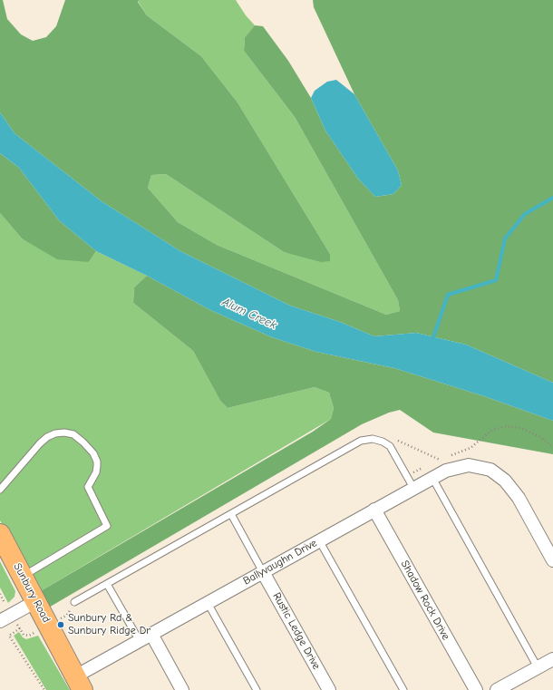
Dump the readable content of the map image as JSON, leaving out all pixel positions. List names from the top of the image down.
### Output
{
  "streets": {
    "main road": ["Sunbury Road"],
    "street": ["Ballyvaughn Drive", "Shadow Rock Drive", "Rustic Ledge Drive"]
  },
  "crossings": [
    ["Ballyvaughn Drive", "Sunbury Road"],
    ["Ballyvaughn Drive", "Shadow Rock Drive"],
    ["Ballyvaughn Drive", "Rustic Ledge Drive"]
  ],
  "water": ["Alum Creek"],
  "places": ["Sunbury Rd & Sunbury Ridge Dr"]
}
